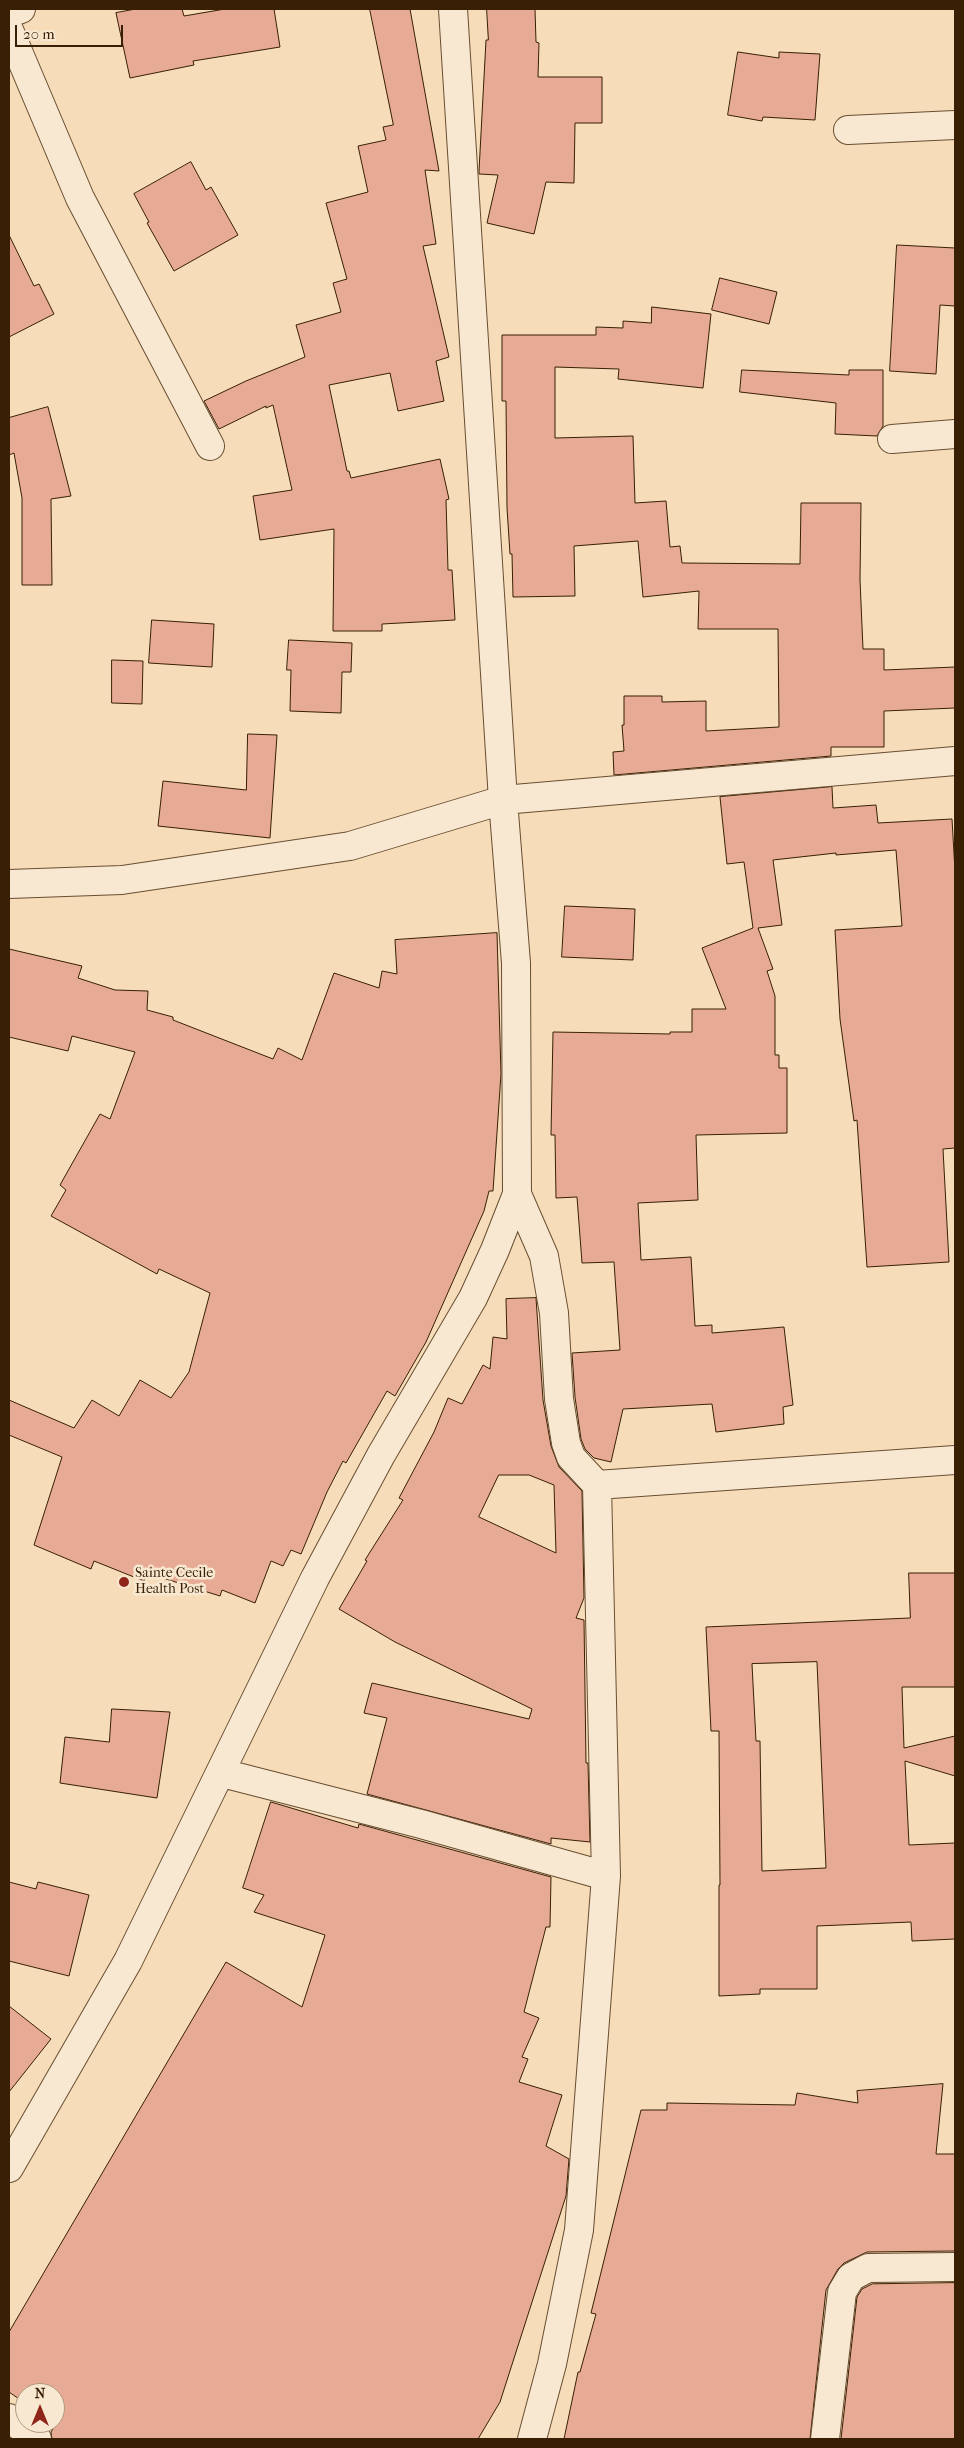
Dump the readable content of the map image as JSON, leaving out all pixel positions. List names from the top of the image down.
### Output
{
  "places": ["Sainte Cecile Health Post"],
  "scale_bar": "20 m",
  "north": "top"
}
